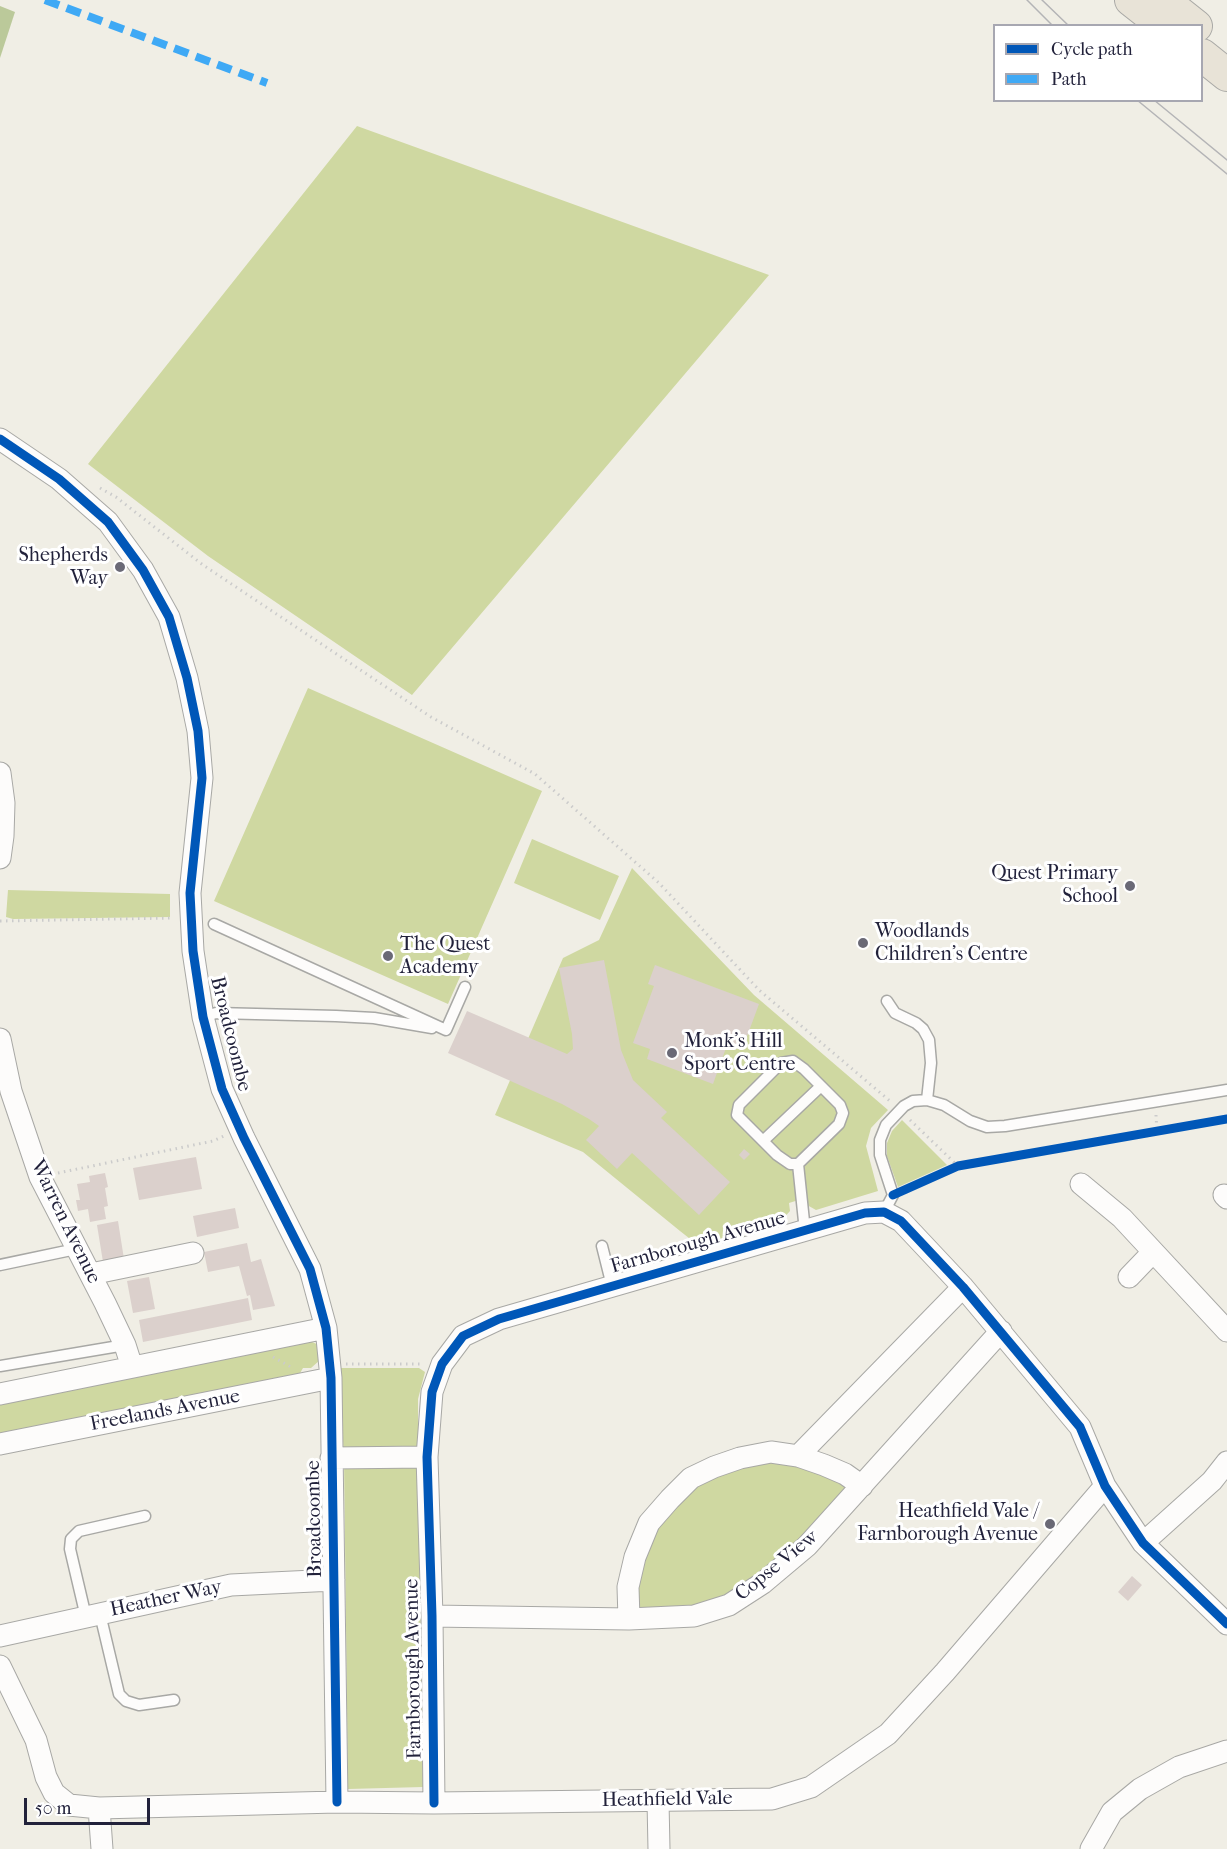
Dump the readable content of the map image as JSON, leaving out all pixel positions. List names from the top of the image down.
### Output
{
  "streets": {
    "street": [
      "Broadcoombe",
      "Warren Avenue",
      "Farnborough Avenue",
      "Freelands Avenue",
      "Copse View",
      "Heather Way",
      "Heathfield Vale"
    ]
  },
  "crossings": [
    ["Broadcoombe", "Freelands Avenue"],
    ["Broadcoombe", "Heather Way"],
    ["Broadcoombe", "Heathfield Vale"],
    ["Farnborough Avenue", "Copse View"],
    ["Farnborough Avenue", "Heathfield Vale"]
  ],
  "places": [
    "Shepherds Way",
    "Quest Primary School",
    "Woodlands Children's Centre",
    "The Quest Academy",
    "Monk's Hill Sport Centre",
    "Heathfield Vale / Farnborough Avenue"
  ],
  "legend": ["Cycle path", "Path"],
  "scale_bar": "50 m"
}
